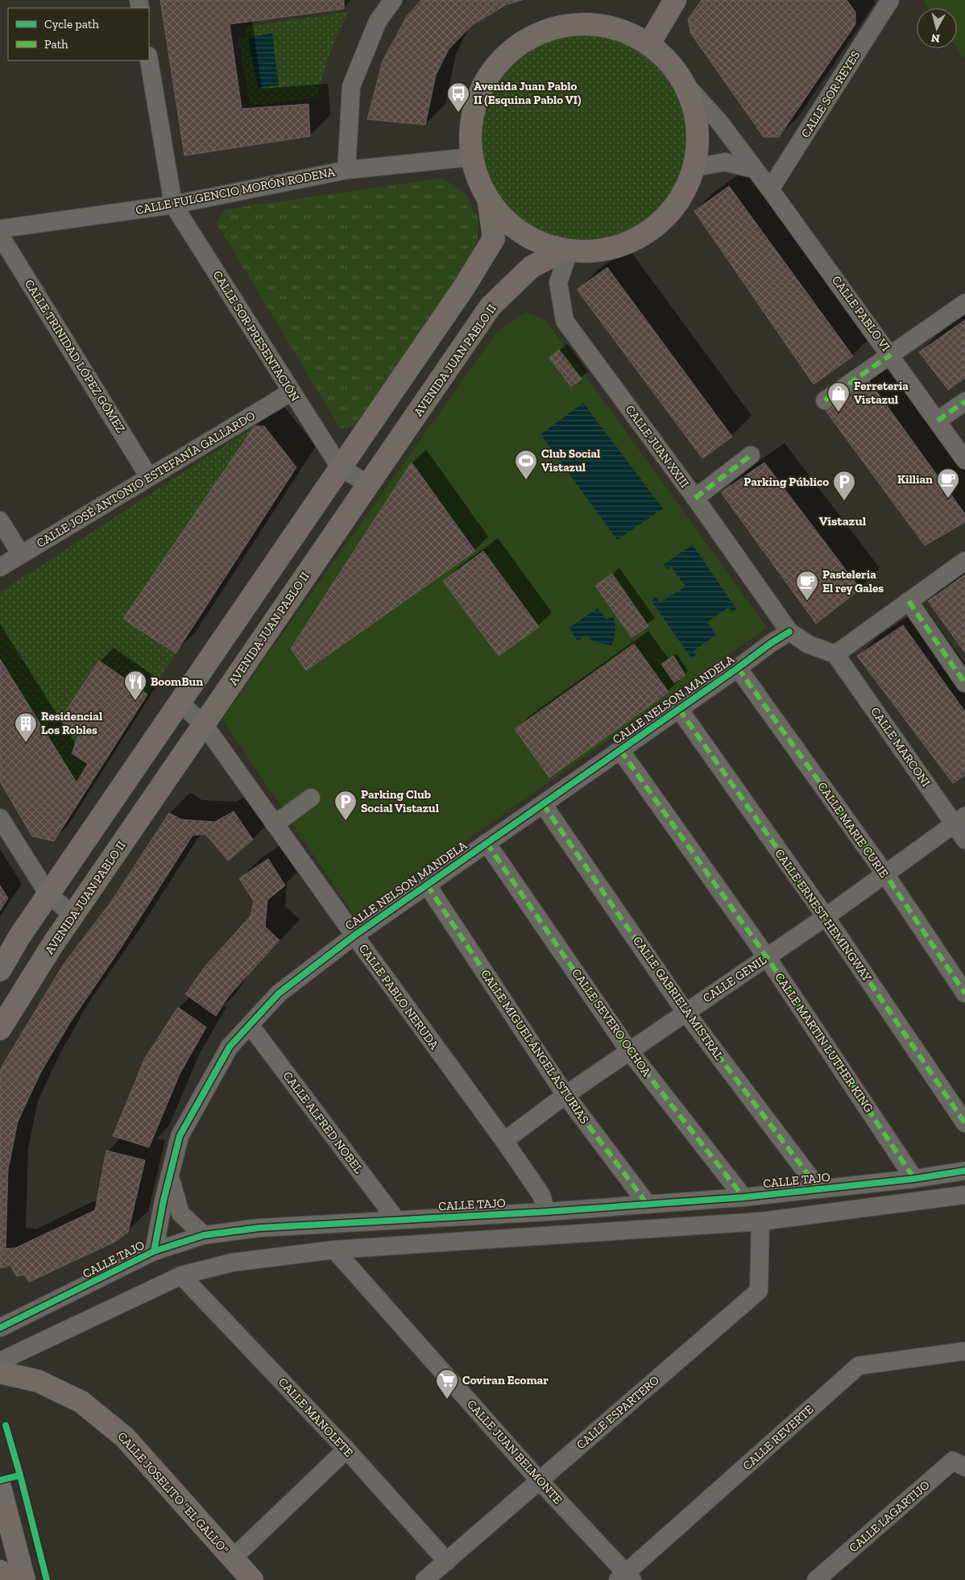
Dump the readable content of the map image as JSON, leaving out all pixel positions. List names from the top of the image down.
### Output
{
  "streets": {
    "main road": ["AVENIDA JUAN PABLO II", "CALLE JOSELITO \"EL GALLO\""],
    "street": [
      "CALLE SOR REYES",
      "CALLE FULGENCIO MORÓN RODENA",
      "CALLE PABLO VI",
      "CALLE SOR PRESENTACIÓN",
      "CALLE TRINIDAD LÓPEZ GÓMEZ",
      "CALLE JUAN XXIII",
      "CALLE JOSÉ ANTONIO ESTEFANÍA GALLARDO",
      "CALLE NELSON MANDELA",
      "CALLE MARCONI",
      "CALLE MARIE CURIE",
      "CALLE ERNEST HEMINGWAY",
      "CALLE GENIL",
      "CALLE PABLO NERUDA",
      "CALLE GABRIELA MISTRAL",
      "CALLE SEVERO OCHOA",
      "CALLE MARTIN LUTHER KING",
      "CALLE MIGUEL ÁNGEL ASTURIAS",
      "CALLE ALFRED NOBEL",
      "CALLE TAJO",
      "CALLE ESPARTERO",
      "CALLE MANOLETE",
      "CALLE REVERTE",
      "CALLE JUAN BELMONTE",
      "CALLE LAGARTIJO"
    ]
  },
  "crossings": [
    ["CALLE SOR REYES", "CALLE PABLO VI"],
    ["CALLE FULGENCIO MORÓN RODENA", "CALLE SOR PRESENTACIÓN"],
    ["CALLE SOR PRESENTACIÓN", "CALLE JOSÉ ANTONIO ESTEFANÍA GALLARDO"],
    ["CALLE TRINIDAD LÓPEZ GÓMEZ", "CALLE JOSÉ ANTONIO ESTEFANÍA GALLARDO"],
    ["AVENIDA JUAN PABLO II", "CALLE JUAN XXIII"],
    ["AVENIDA JUAN PABLO II", "CALLE PABLO NERUDA"],
    ["CALLE JUAN XXIII", "CALLE NELSON MANDELA"],
    ["CALLE NELSON MANDELA", "CALLE MARIE CURIE"],
    ["CALLE NELSON MANDELA", "CALLE ERNEST HEMINGWAY"],
    ["CALLE NELSON MANDELA", "CALLE PABLO NERUDA"],
    ["CALLE NELSON MANDELA", "CALLE GABRIELA MISTRAL"],
    ["CALLE NELSON MANDELA", "CALLE SEVERO OCHOA"],
    ["CALLE NELSON MANDELA", "CALLE MARTIN LUTHER KING"],
    ["CALLE NELSON MANDELA", "CALLE MIGUEL ÁNGEL ASTURIAS"],
    ["CALLE NELSON MANDELA", "CALLE ALFRED NOBEL"],
    ["CALLE NELSON MANDELA", "CALLE TAJO"],
    ["CALLE MARCONI", "CALLE GENIL"],
    ["CALLE MARIE CURIE", "CALLE GENIL"],
    ["CALLE ERNEST HEMINGWAY", "CALLE GENIL"],
    ["CALLE GENIL", "CALLE PABLO NERUDA"],
    ["CALLE GENIL", "CALLE GABRIELA MISTRAL"],
    ["CALLE GENIL", "CALLE SEVERO OCHOA"],
    ["CALLE GENIL", "CALLE MARTIN LUTHER KING"],
    ["CALLE GENIL", "CALLE MIGUEL ÁNGEL ASTURIAS"],
    ["CALLE PABLO NERUDA", "CALLE TAJO"],
    ["CALLE GABRIELA MISTRAL", "CALLE TAJO"],
    ["CALLE SEVERO OCHOA", "CALLE TAJO"],
    ["CALLE MARTIN LUTHER KING", "CALLE TAJO"],
    ["CALLE MIGUEL ÁNGEL ASTURIAS", "CALLE TAJO"],
    ["CALLE ALFRED NOBEL", "CALLE TAJO"],
    ["CALLE ESPARTERO", "CALLE MANOLETE"],
    ["CALLE ESPARTERO", "CALLE JUAN BELMONTE"],
    ["CALLE REVERTE", "CALLE JUAN BELMONTE"]
  ],
  "districts": ["Vistazul"],
  "places": {
    "bus stop": ["Avenida Juan Pablo II (Esquina Pablo VI)"],
    "shop": ["Ferreteria Vistazul"],
    "sports": ["Club Social Vistazul"],
    "cafe": ["Killian", "Pasteleria El rey Gales"],
    "parking": ["Parking Público", "Parking Club Social Vistazul"],
    "restaurant": ["BoomBun"],
    "building": ["Residencial Los Robles"],
    "supermarket": ["Coviran Ecomar"]
  },
  "legend": ["Cycle path", "Path"],
  "north": "bottom"
}
